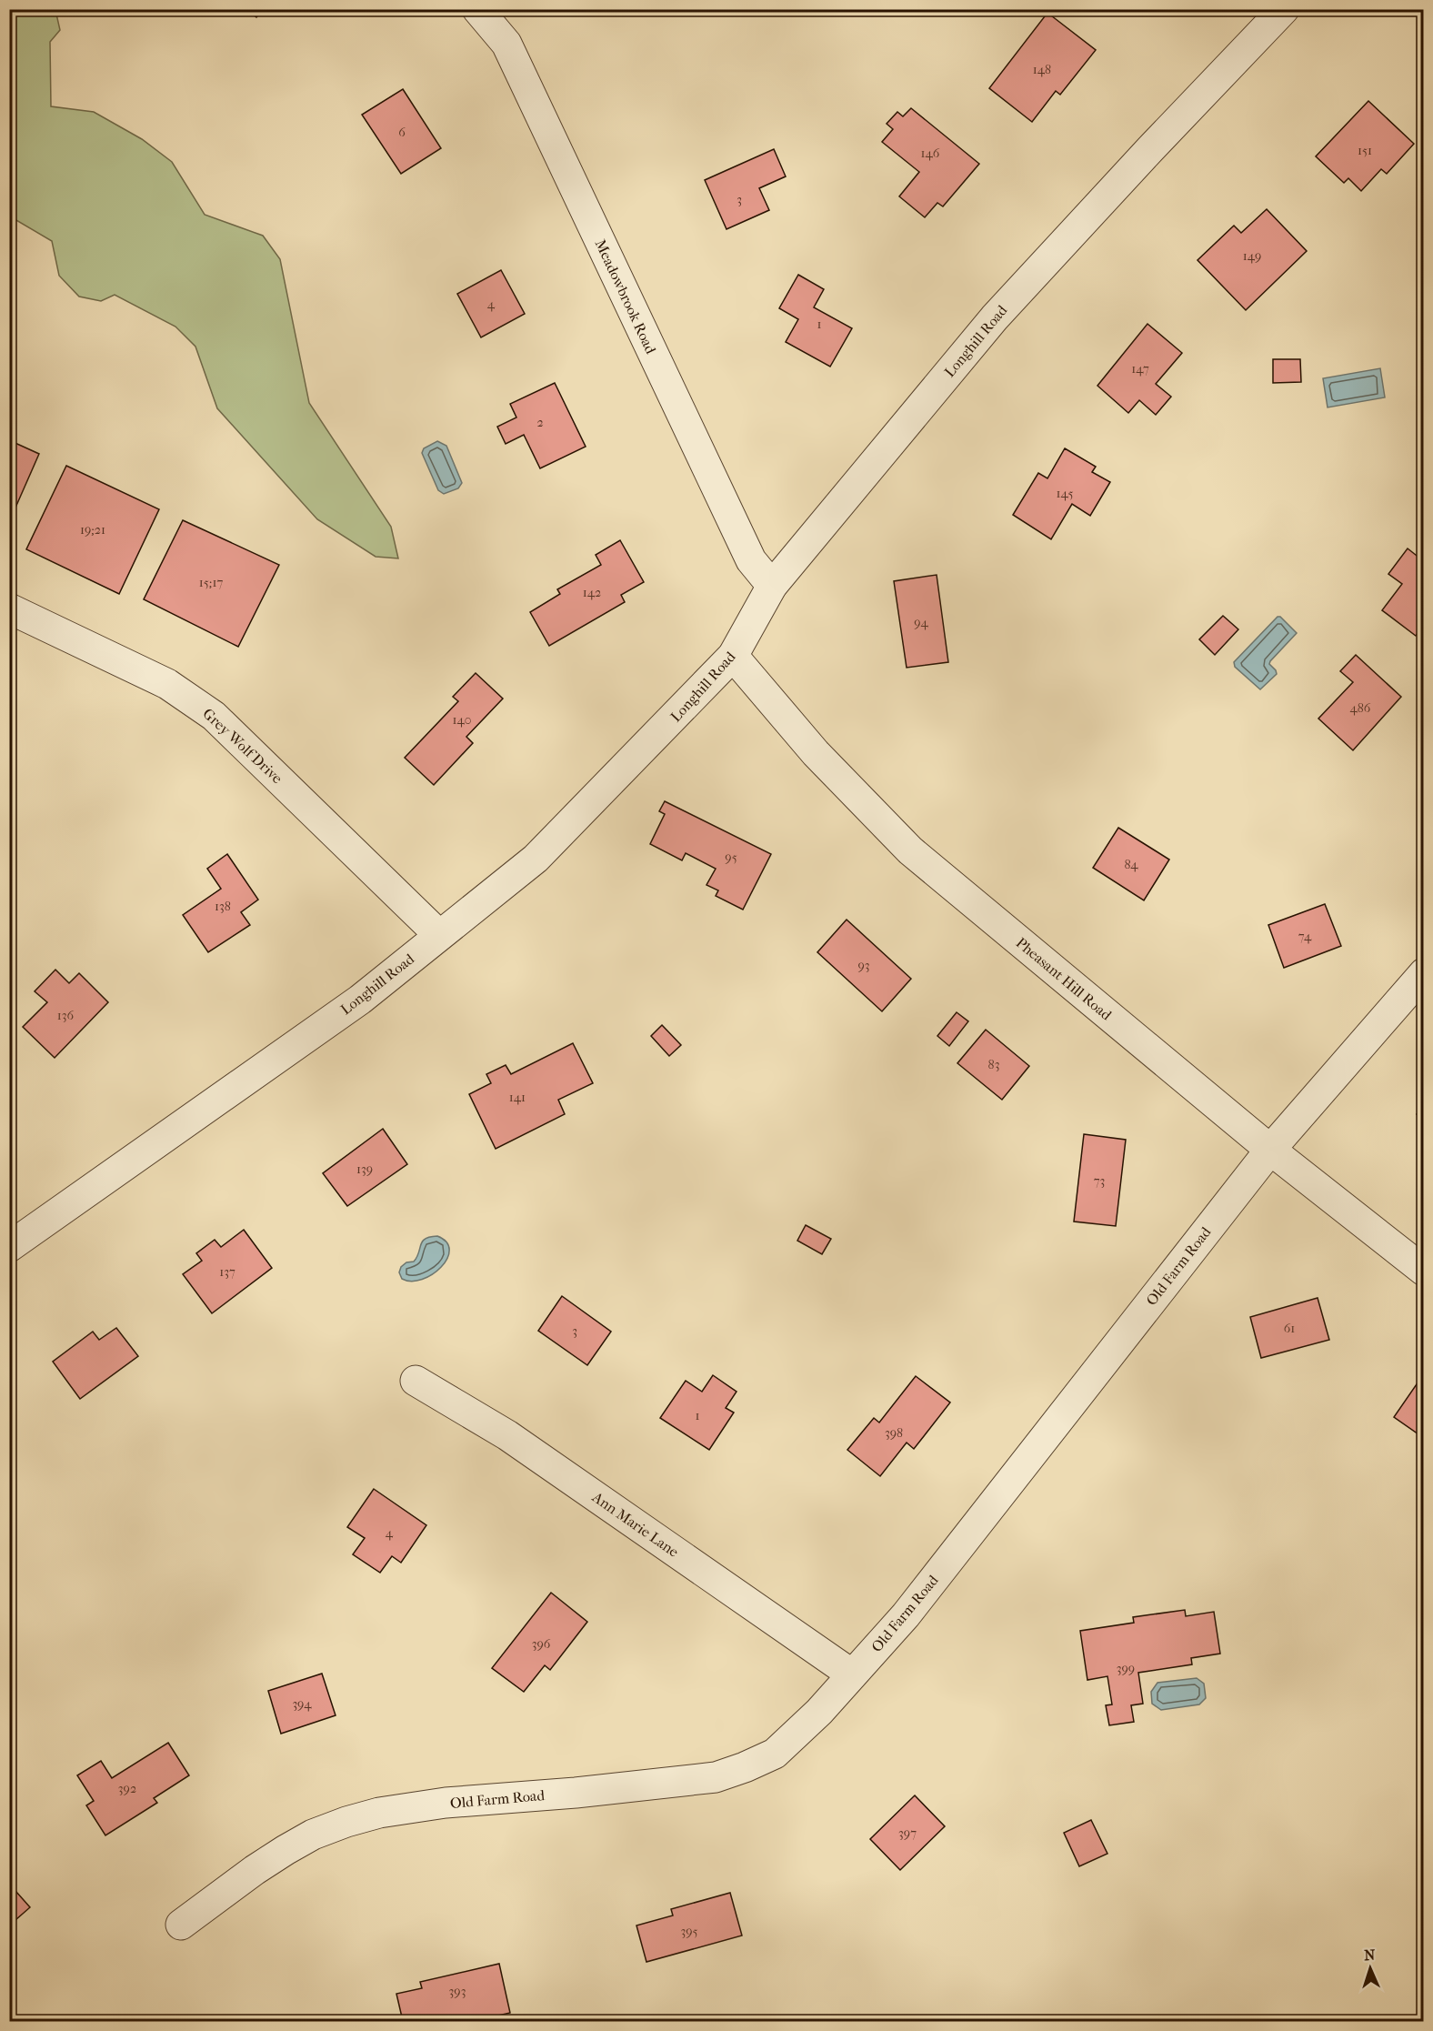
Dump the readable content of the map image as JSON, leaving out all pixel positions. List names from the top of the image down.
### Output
{
  "streets": {
    "street": [
      "Meadowbrook Road",
      "Longhill Road",
      "Grey Wolf Drive",
      "Pheasant Hill Road",
      "Old Farm Road",
      "Ann Marie Lane"
    ]
  },
  "crossings": [
    ["Meadowbrook Road", "Longhill Road"],
    ["Longhill Road", "Grey Wolf Drive"],
    ["Longhill Road", "Pheasant Hill Road"],
    ["Pheasant Hill Road", "Old Farm Road"],
    ["Old Farm Road", "Ann Marie Lane"]
  ],
  "house_numbers": [
    "148",
    "6",
    "151",
    "146",
    "3",
    "149",
    "4",
    "1",
    "147",
    "2",
    "145",
    "19;21",
    "15;17",
    "142",
    "94",
    "486",
    "140",
    "95",
    "84",
    "138",
    "74",
    "93",
    "136",
    "83",
    "141",
    "139",
    "73",
    "137",
    "61",
    "3",
    "1",
    "398",
    "4",
    "396",
    "399",
    "394",
    "392",
    "397",
    "395",
    "393"
  ],
  "north": "top"
}
